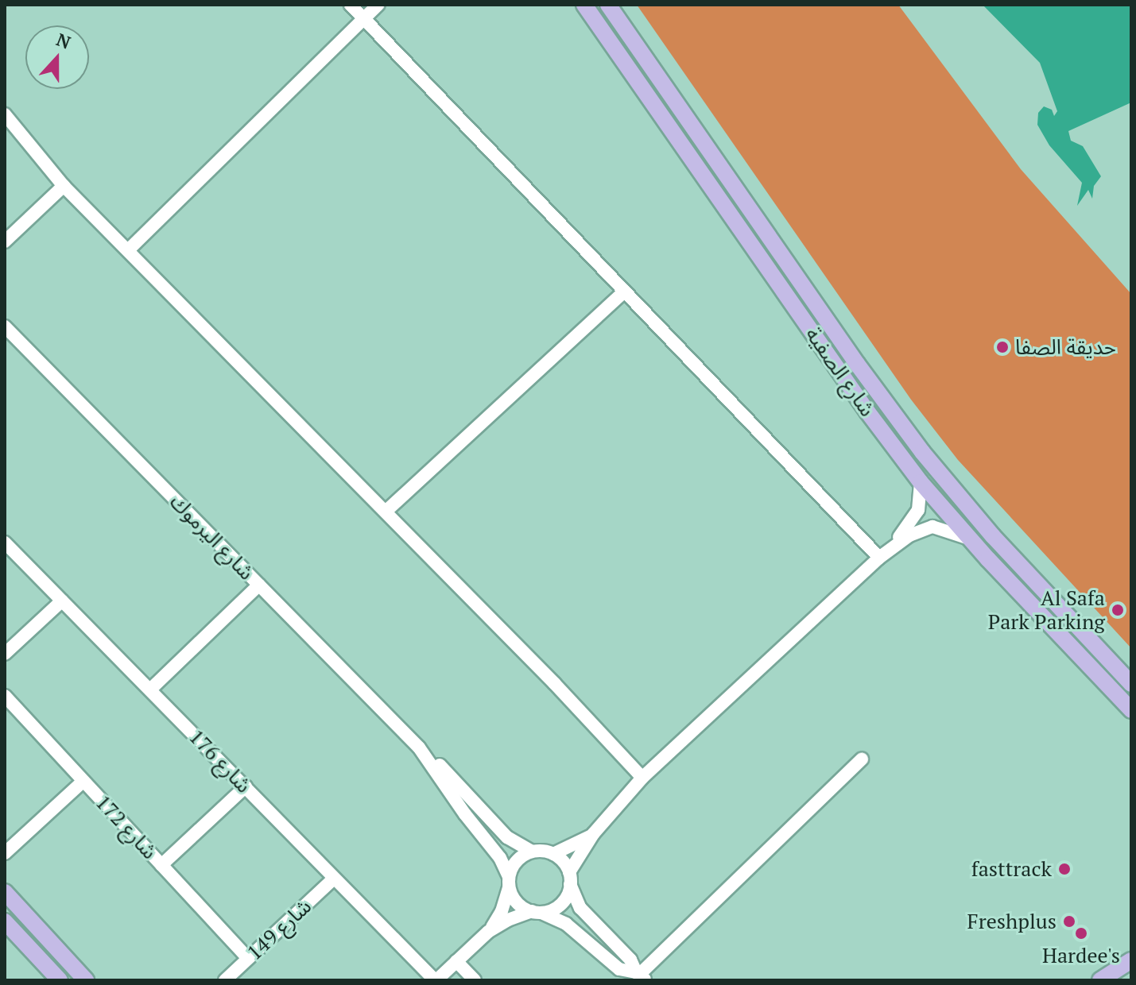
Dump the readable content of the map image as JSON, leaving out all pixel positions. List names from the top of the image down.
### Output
{
  "streets": {
    "main road": ["شارع الصفية"],
    "street": [
      "شارع اليرموك",
      "شارع 176",
      "شارع 172",
      "شارع 149"
    ]
  },
  "crossings": [
    ["شارع 176", "شارع 149"],
    ["شارع 172", "شارع 149"]
  ],
  "places": [
    "حديقة الصفا",
    "Al Safa Park Parking",
    "fasttrack",
    "Freshplus",
    "Hardee's"
  ],
  "north": "top"
}
